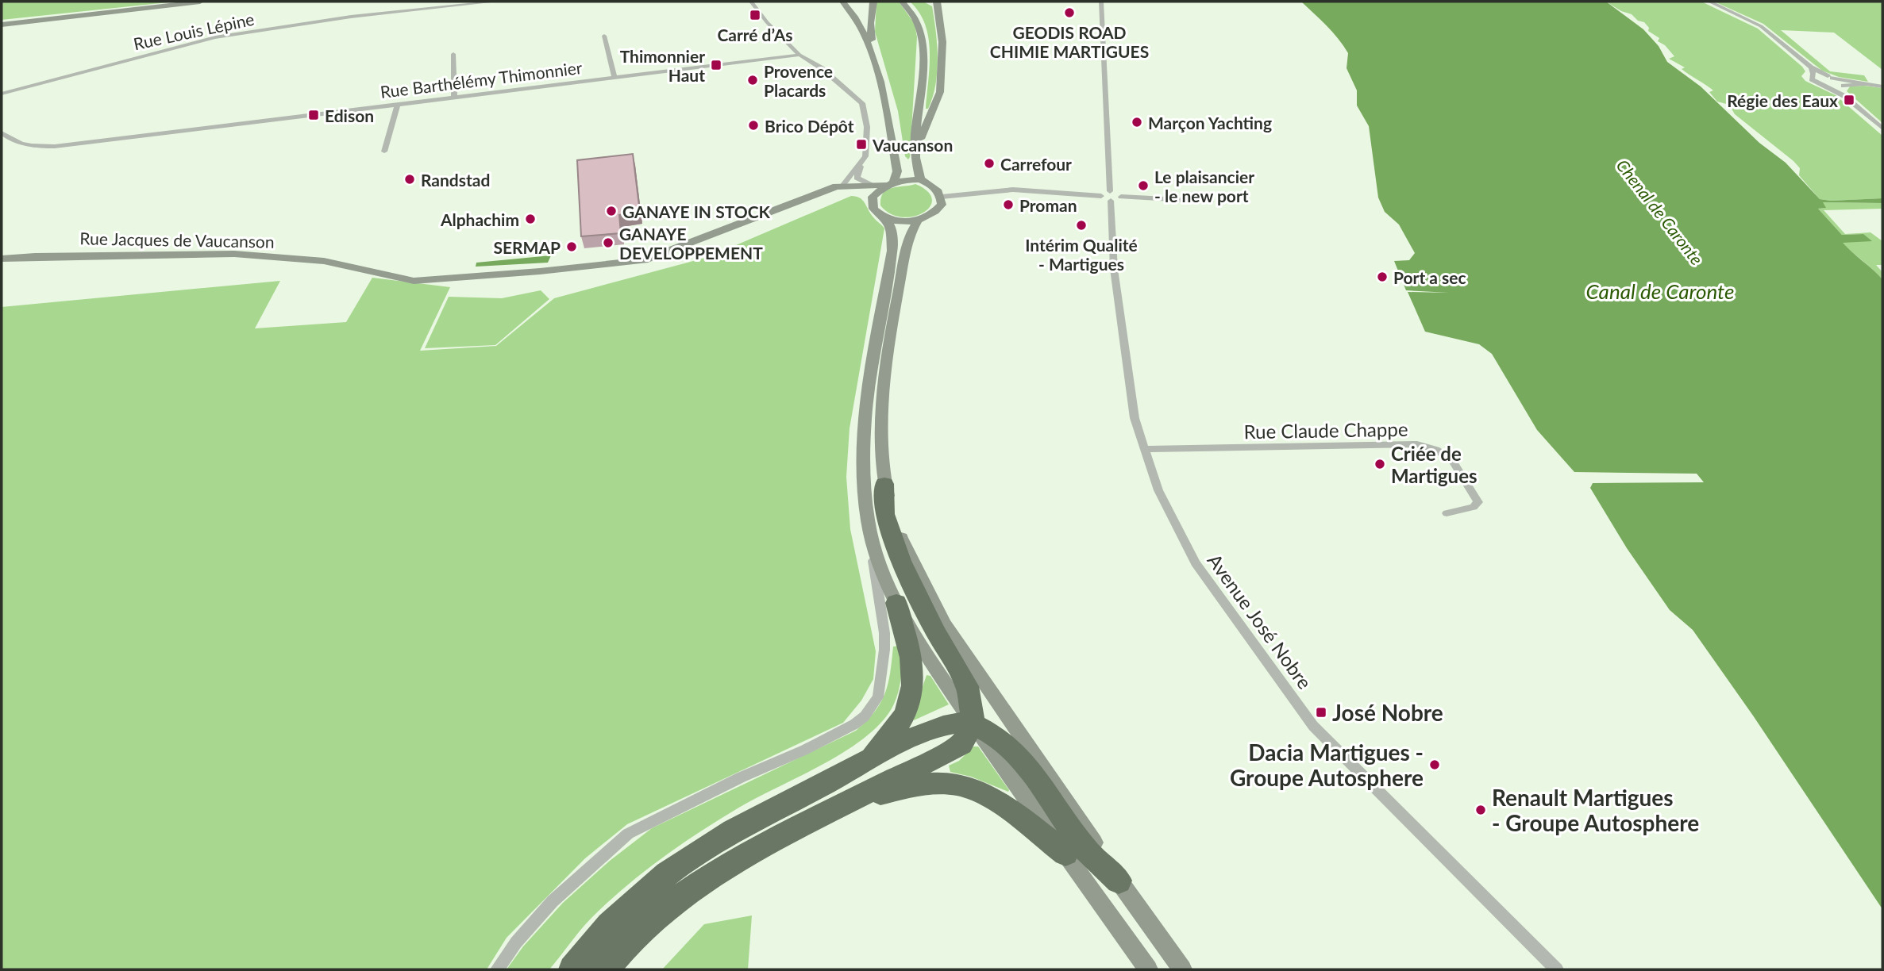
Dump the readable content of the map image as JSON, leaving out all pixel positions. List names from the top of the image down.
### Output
{
  "streets": {
    "main road": ["Rue Jacques de Vaucanson"],
    "street": [
      "Rue Louis Lépine",
      "Rue Barthélémy Thimonnier",
      "Rue Claude Chappe",
      "Avenue José Nobre"
    ]
  },
  "crossings": [
    ["Rue Claude Chappe", "Avenue José Nobre"]
  ],
  "water": ["Chenal de Caronte", "Canal de Caronte"],
  "places": {
    "other": [
      "GEODIS ROAD CHIMIE MARTIGUES",
      "Provence Placards",
      "Marçon Yachting",
      "Brico Dépôt",
      "Carrefour",
      "Randstad",
      "Le plaisancier - le new port",
      "Proman",
      "GANAYE IN STOCK",
      "Alphachim",
      "Intérim Qualité - Martigues",
      "GANAYE DEVELOPPEMENT",
      "SERMAP",
      "Port a sec",
      "Criée de Martigues",
      "Dacia Martigues - Groupe Autosphere",
      "Renault Martigues - Groupe Autosphere"
    ],
    "transit": [
      "Carré d’As",
      "Thimonnier Haut",
      "Régie des Eaux",
      "Edison",
      "Vaucanson",
      "José Nobre"
    ]
  }
}
